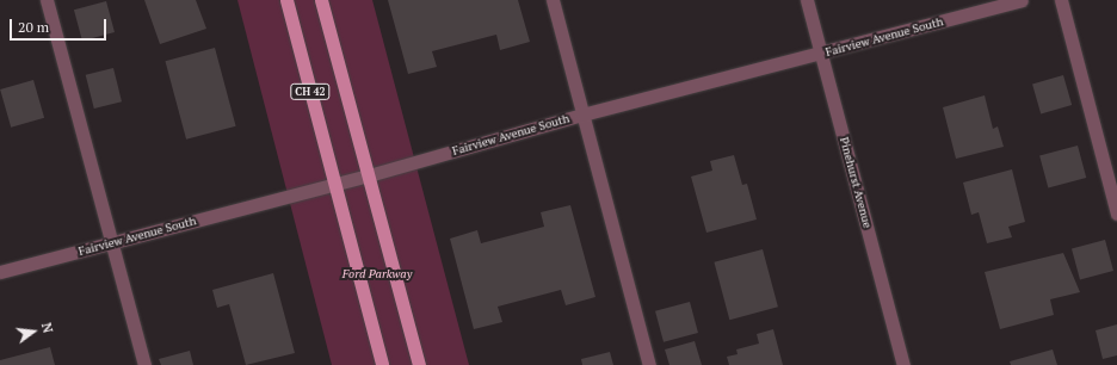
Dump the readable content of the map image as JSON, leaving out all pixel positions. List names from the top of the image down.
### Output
{
  "streets": {
    "main road": ["CH 42"],
    "street": ["Fairview Avenue South", "Pinehurst Avenue"]
  },
  "crossings": [
    ["Fairview Avenue South", "CH 42"],
    ["Fairview Avenue South", "Pinehurst Avenue"]
  ],
  "parks": ["Ford Parkway"],
  "scale_bar": "20 m",
  "north": "right"
}
